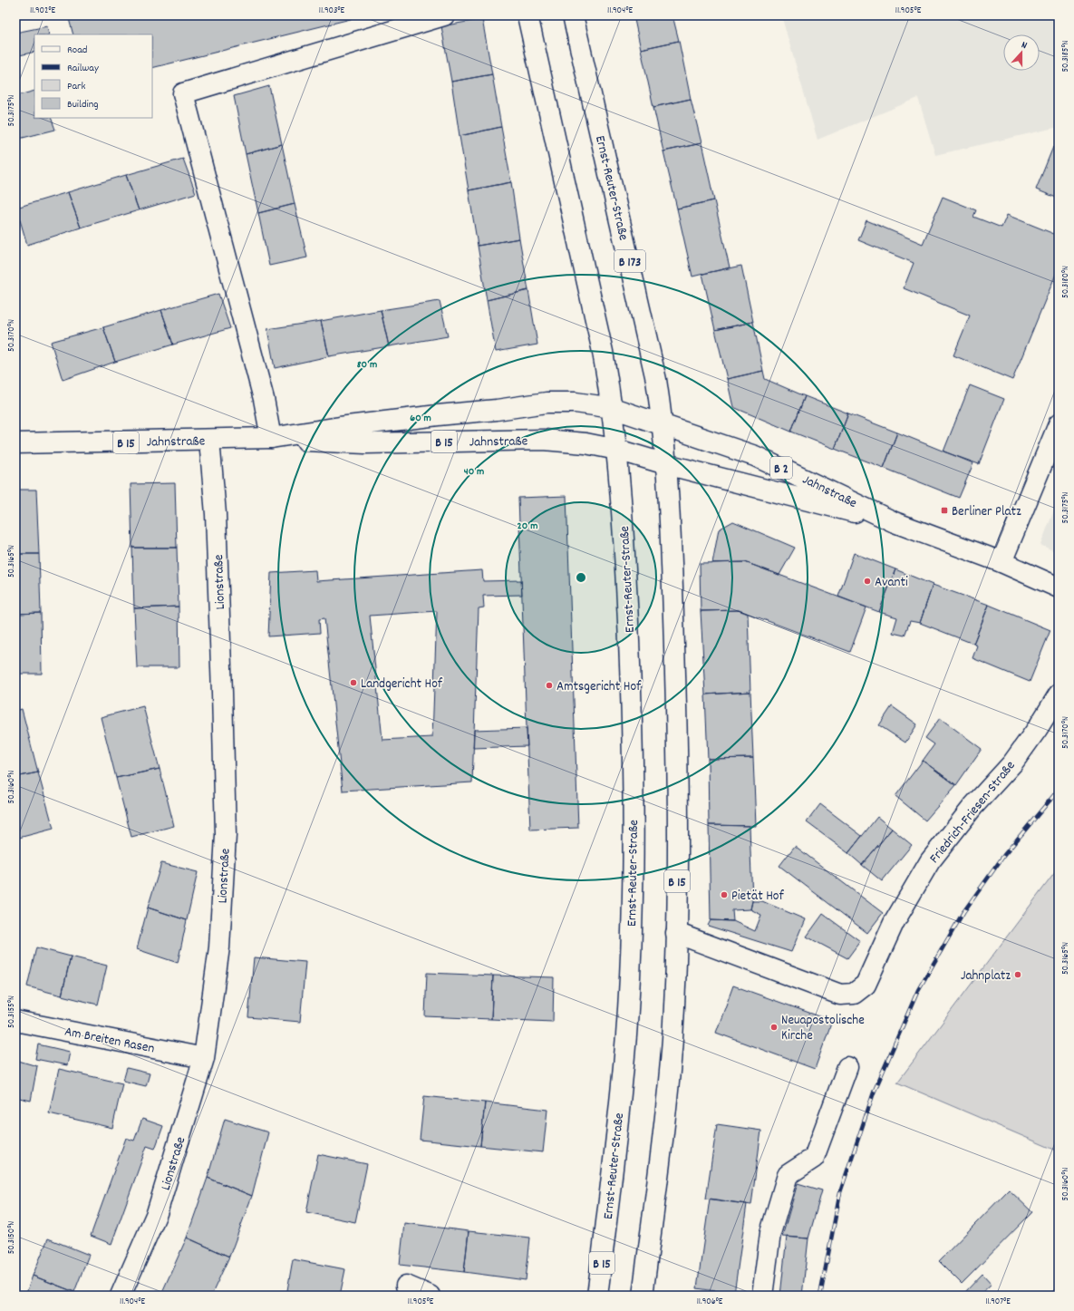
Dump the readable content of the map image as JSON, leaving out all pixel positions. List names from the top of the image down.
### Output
{
  "streets": {
    "main road": [
      "Ernst-Reuter-Straße",
      "B 173",
      "Jahnstraße",
      "B 15",
      "B 2",
      "Lionstraße",
      "Friedrich-Friesen-Straße",
      "Am Breiten Rasen"
    ]
  },
  "crossings": [
    ["Ernst-Reuter-Straße", "Jahnstraße"],
    ["Ernst-Reuter-Straße", "B 15"],
    ["Jahnstraße", "B 15"],
    ["Jahnstraße", "Lionstraße"],
    ["B 15", "Friedrich-Friesen-Straße"],
    ["Lionstraße", "Am Breiten Rasen"]
  ],
  "places": {
    "transit": ["Berliner Platz"],
    "other": [
      "Avanti",
      "Landgericht Hof",
      "Amtsgericht Hof",
      "Pietät Hof",
      "Jahnplatz",
      "Neuapostolische Kirche"
    ]
  },
  "legend": [
    "Road",
    "Railway",
    "Park",
    "Building"
  ],
  "north": "top",
  "coordinates": [
    "11.902°E",
    "11.903°E",
    "11.904°E",
    "11.905°E",
    "50.3185°N",
    "50.3175°N",
    "50.3180°N",
    "50.3170°N",
    "50.3165°N",
    "50.3160°N",
    "50.3155°N",
    "50.3150°N",
    "11.906°E",
    "11.907°E"
  ],
  "rings": [
    "80 m",
    "60 m",
    "40 m",
    "20 m"
  ]
}
